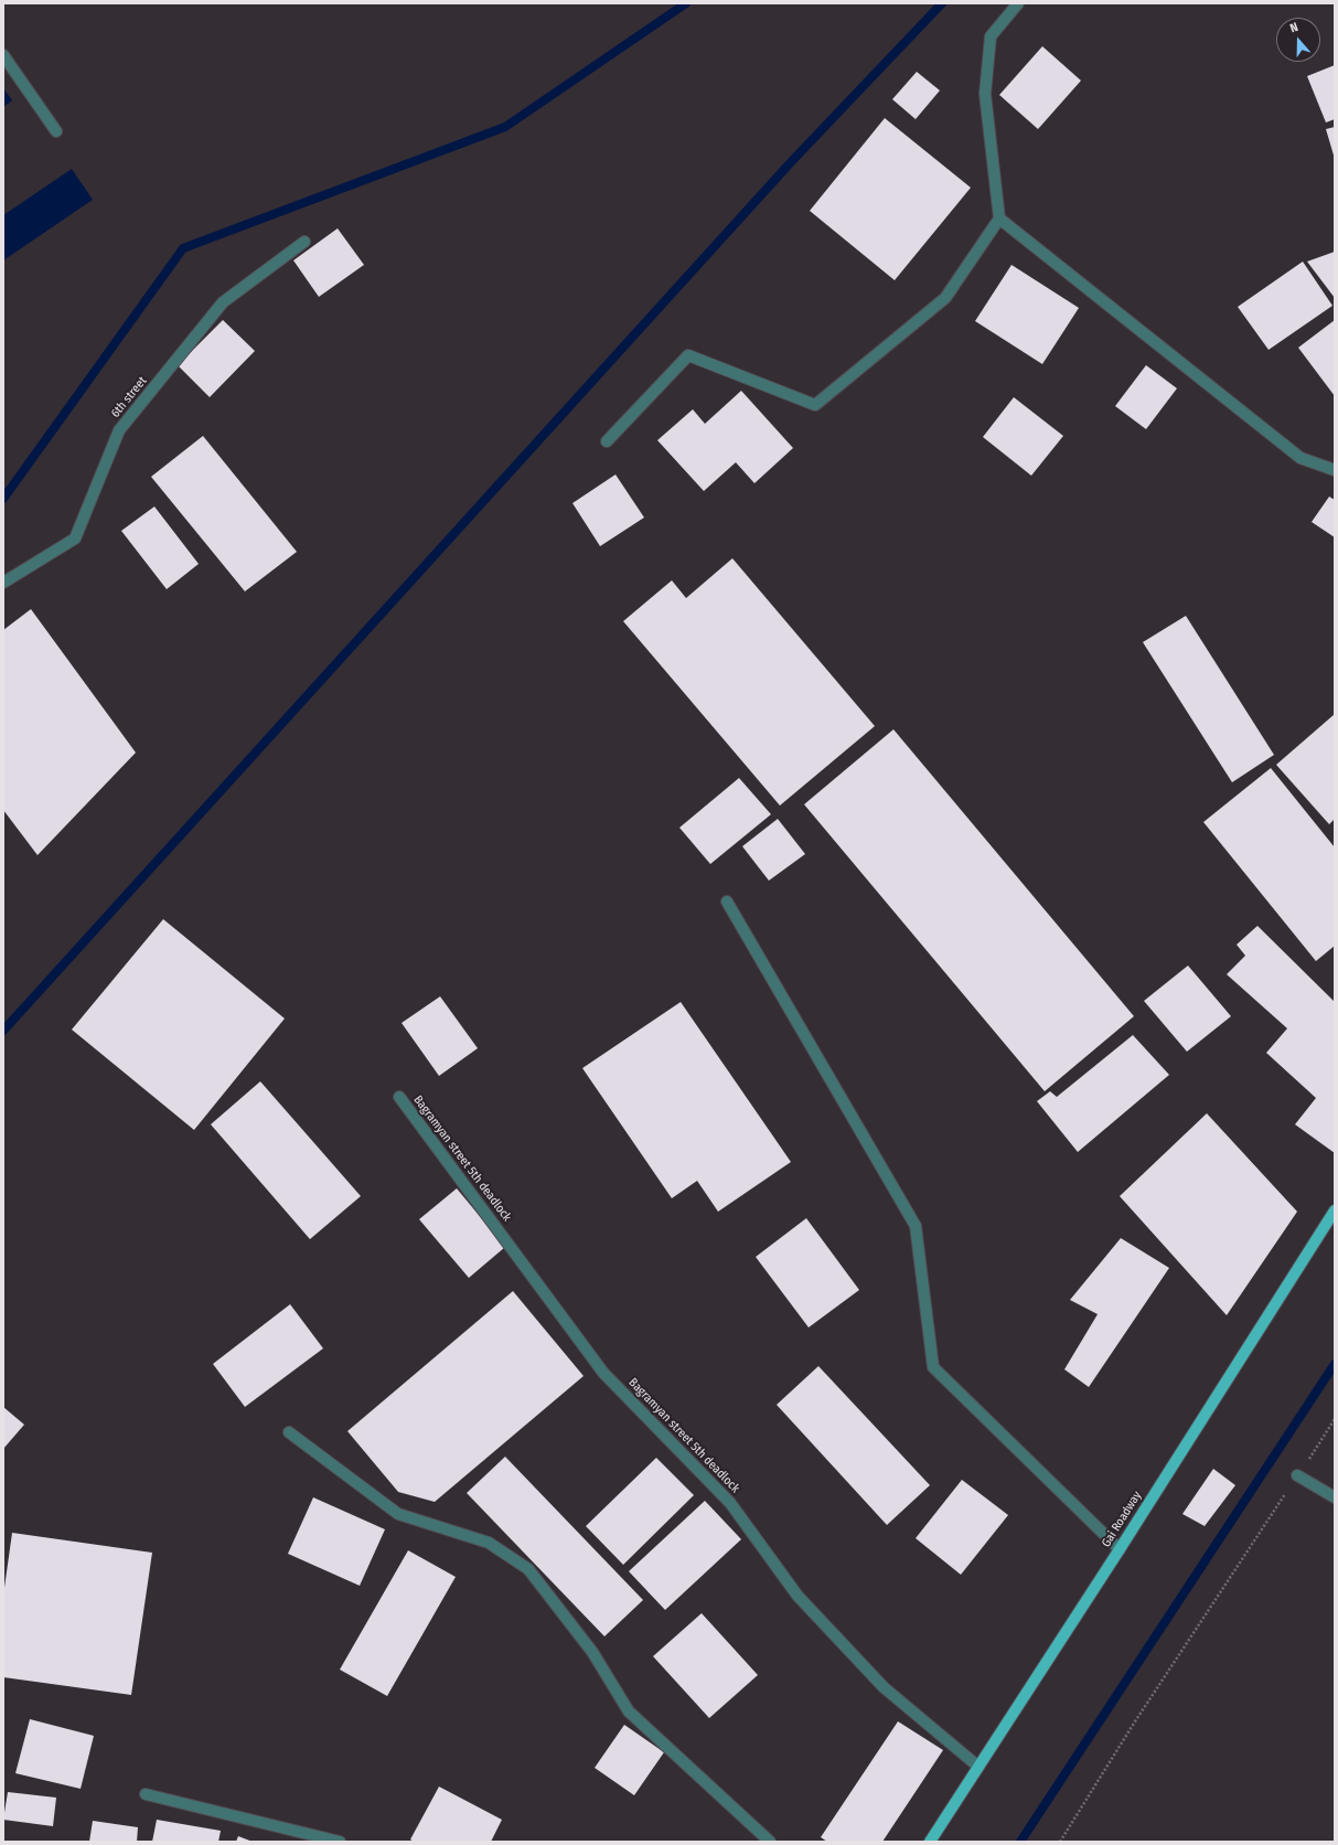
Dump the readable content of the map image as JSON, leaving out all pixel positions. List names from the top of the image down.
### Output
{
  "streets": {
    "main road": ["Gai Roadway"],
    "street": ["6th street", "Bagramyan street 5th deadlock"]
  },
  "crossings": [
    ["Bagramyan street 5th deadlock", "Gai Roadway"]
  ],
  "north": "top"
}
